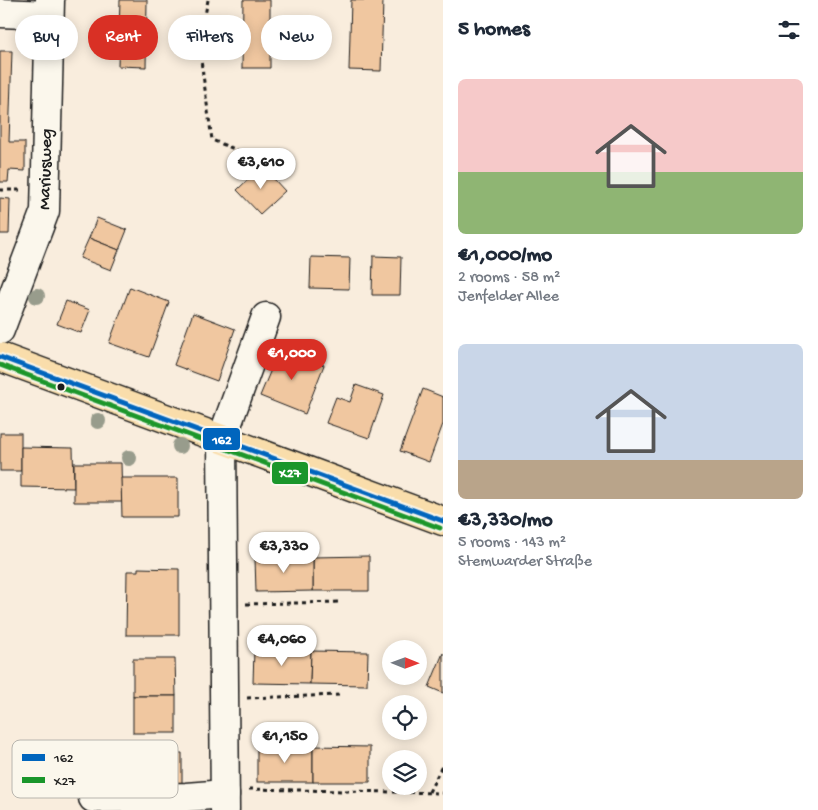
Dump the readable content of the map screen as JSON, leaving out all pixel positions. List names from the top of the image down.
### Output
{
  "streets": {
    "street": ["Mariusweg"]
  },
  "lines": ["transit line 162", "transit line X27"],
  "legend": ["162", "X27"],
  "north": "right",
  "page": {
    "heading": "5 homes",
    "chip": [
      "Buy",
      "Rent",
      "Filters",
      "New"
    ],
    "list": [
      {
        "name": "€1,000/mo",
        "note": "2 rooms · 58 m² · Jenfelder Allee"
      },
      {
        "name": "€3,330/mo",
        "note": "5 rooms · 143 m² · Stemwarder Straße"
      }
    ],
    "price": [
      "€3,610",
      "€1,000",
      "€3,330",
      "€4,060",
      "€1,150"
    ]
  }
}
